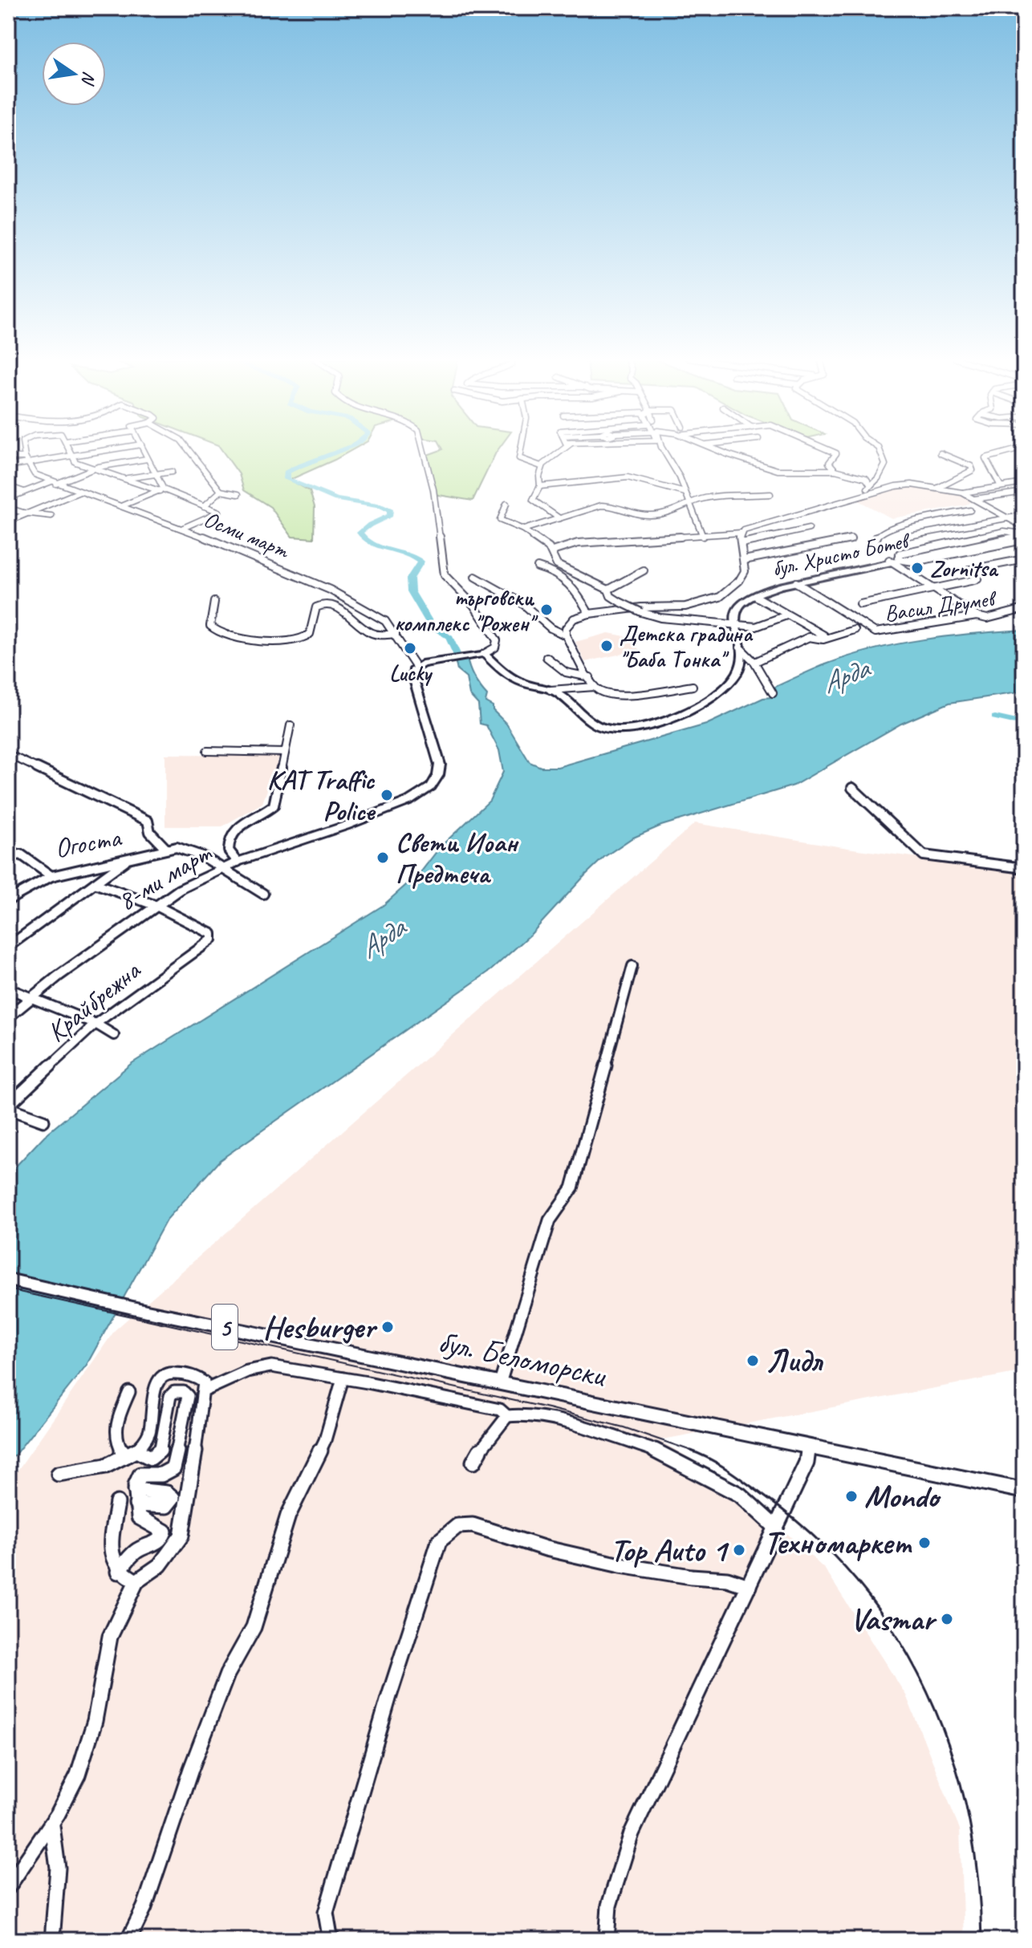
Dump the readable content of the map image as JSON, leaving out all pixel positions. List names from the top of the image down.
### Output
{
  "streets": {
    "main road": [
      "бул. Христо Ботев",
      "8-ми март",
      "5",
      "бул. Беломорски"
    ],
    "street": [
      "Осми март",
      "Васил Друмев",
      "Огоста",
      "Крайбрежна"
    ]
  },
  "crossings": [
    ["Осми март", "8-ми март"],
    ["бул. Христо Ботев", "Васил Друмев"],
    ["Огоста", "8-ми март"],
    ["8-ми март", "Крайбрежна"]
  ],
  "water": ["Арда"],
  "places": [
    "Zornitsa",
    "търговски комплекс \"Рожен\"",
    "Детска градина \"Баба Тонка\"",
    "Lucky",
    "KAT Traffic Police",
    "Свети Иоан Предтеча",
    "Hesburger",
    "Лидл",
    "Mondo",
    "Техномаркет",
    "Top Auto 1",
    "Vasmar"
  ],
  "north": "right"
}
